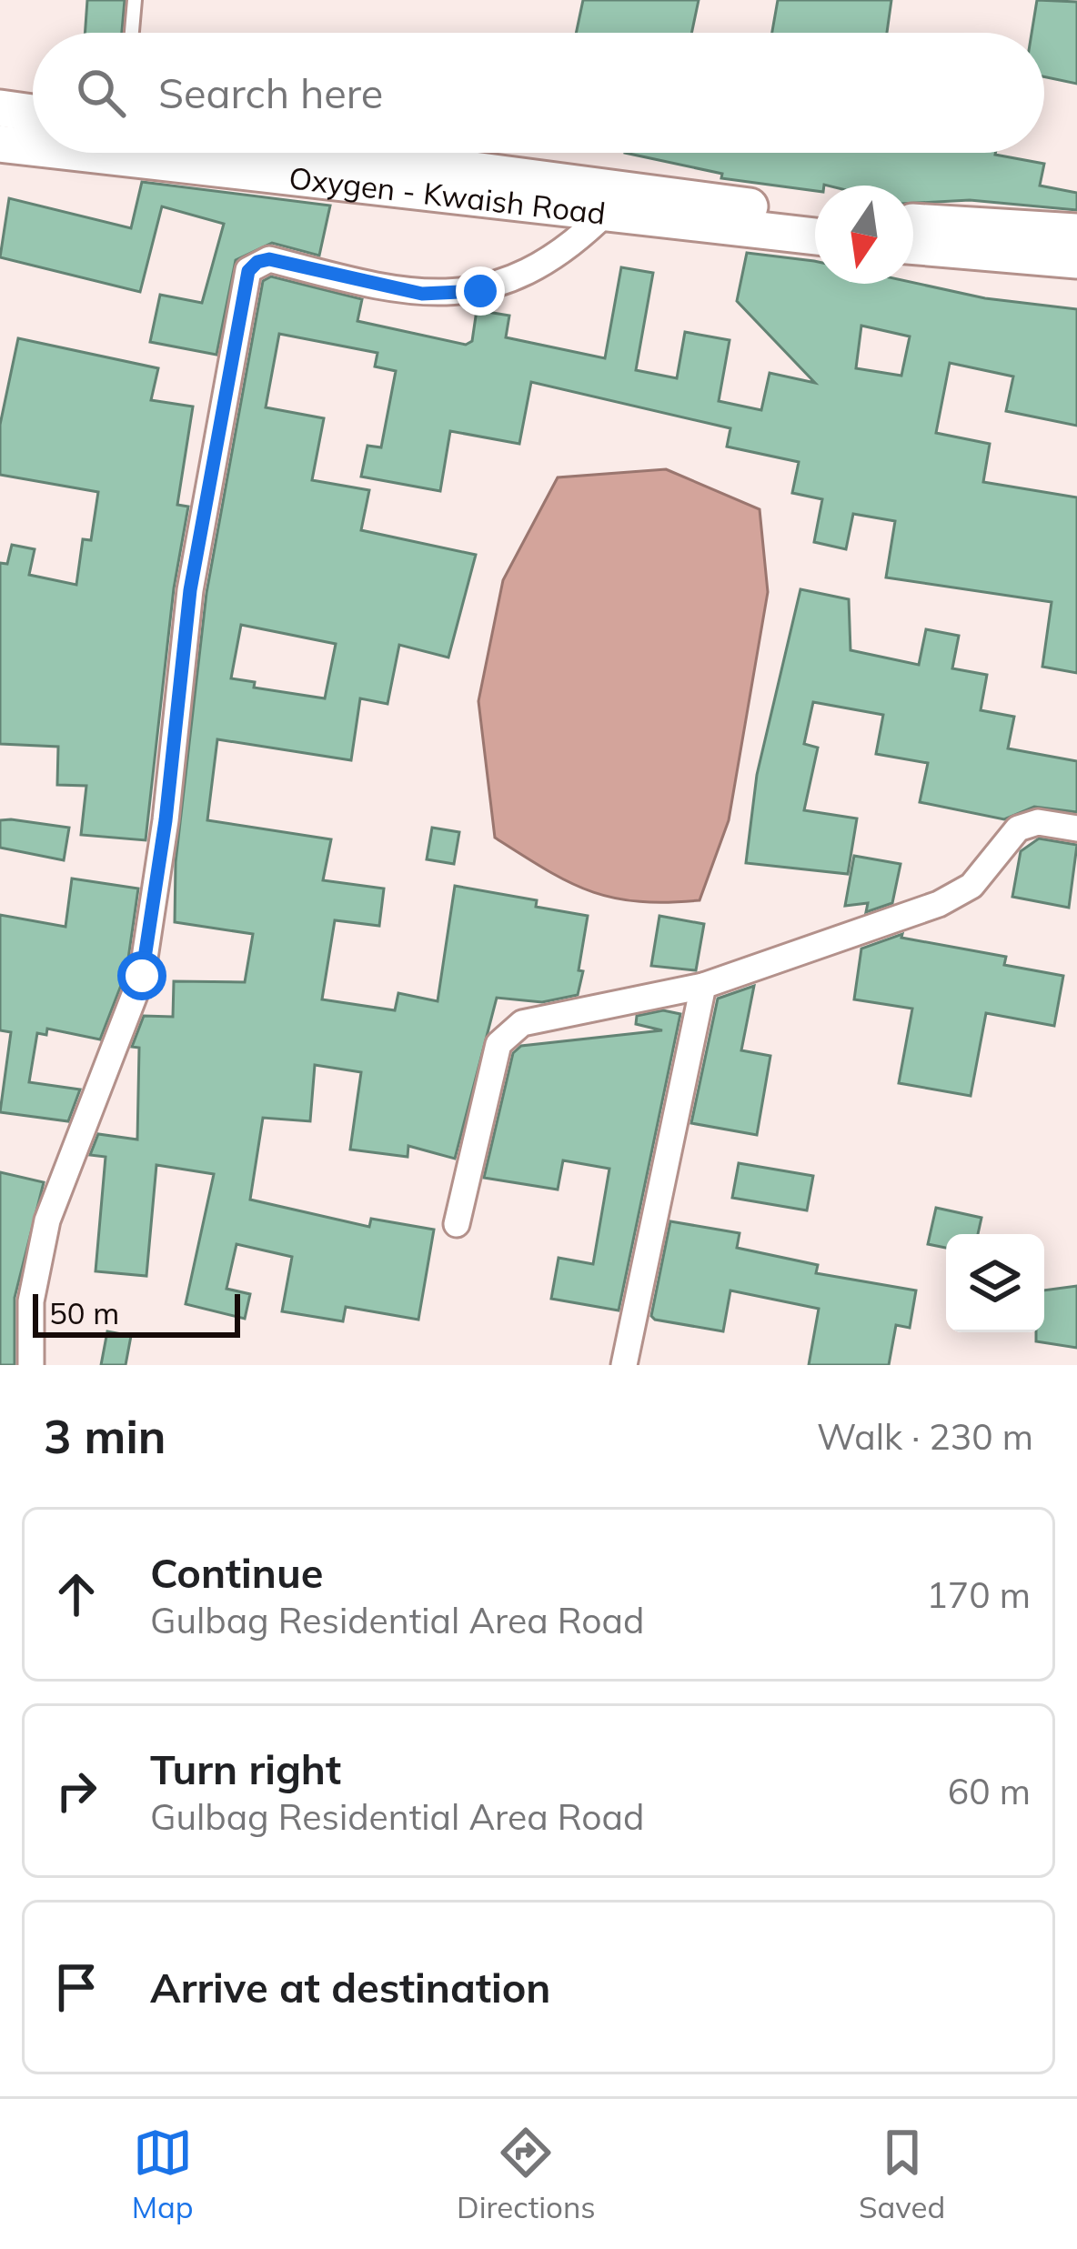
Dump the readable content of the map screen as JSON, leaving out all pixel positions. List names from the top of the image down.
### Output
{
  "streets": {
    "main road": ["Oxygen - Kwaish Road"]
  },
  "scale_bar": "50 m",
  "north": "bottom",
  "page": {
    "search": "Search here",
    "scale": "50 m",
    "heading": ["3 min", "Walk · 230 m"],
    "list": [
      ["Continue", "Gulbag Residential Area Road", "170 m"],
      ["Turn right", "Gulbag Residential Area Road", "60 m"],
      "Arrive at destination"
    ],
    "nav": ["Map", "Directions", "Saved"]
  }
}
